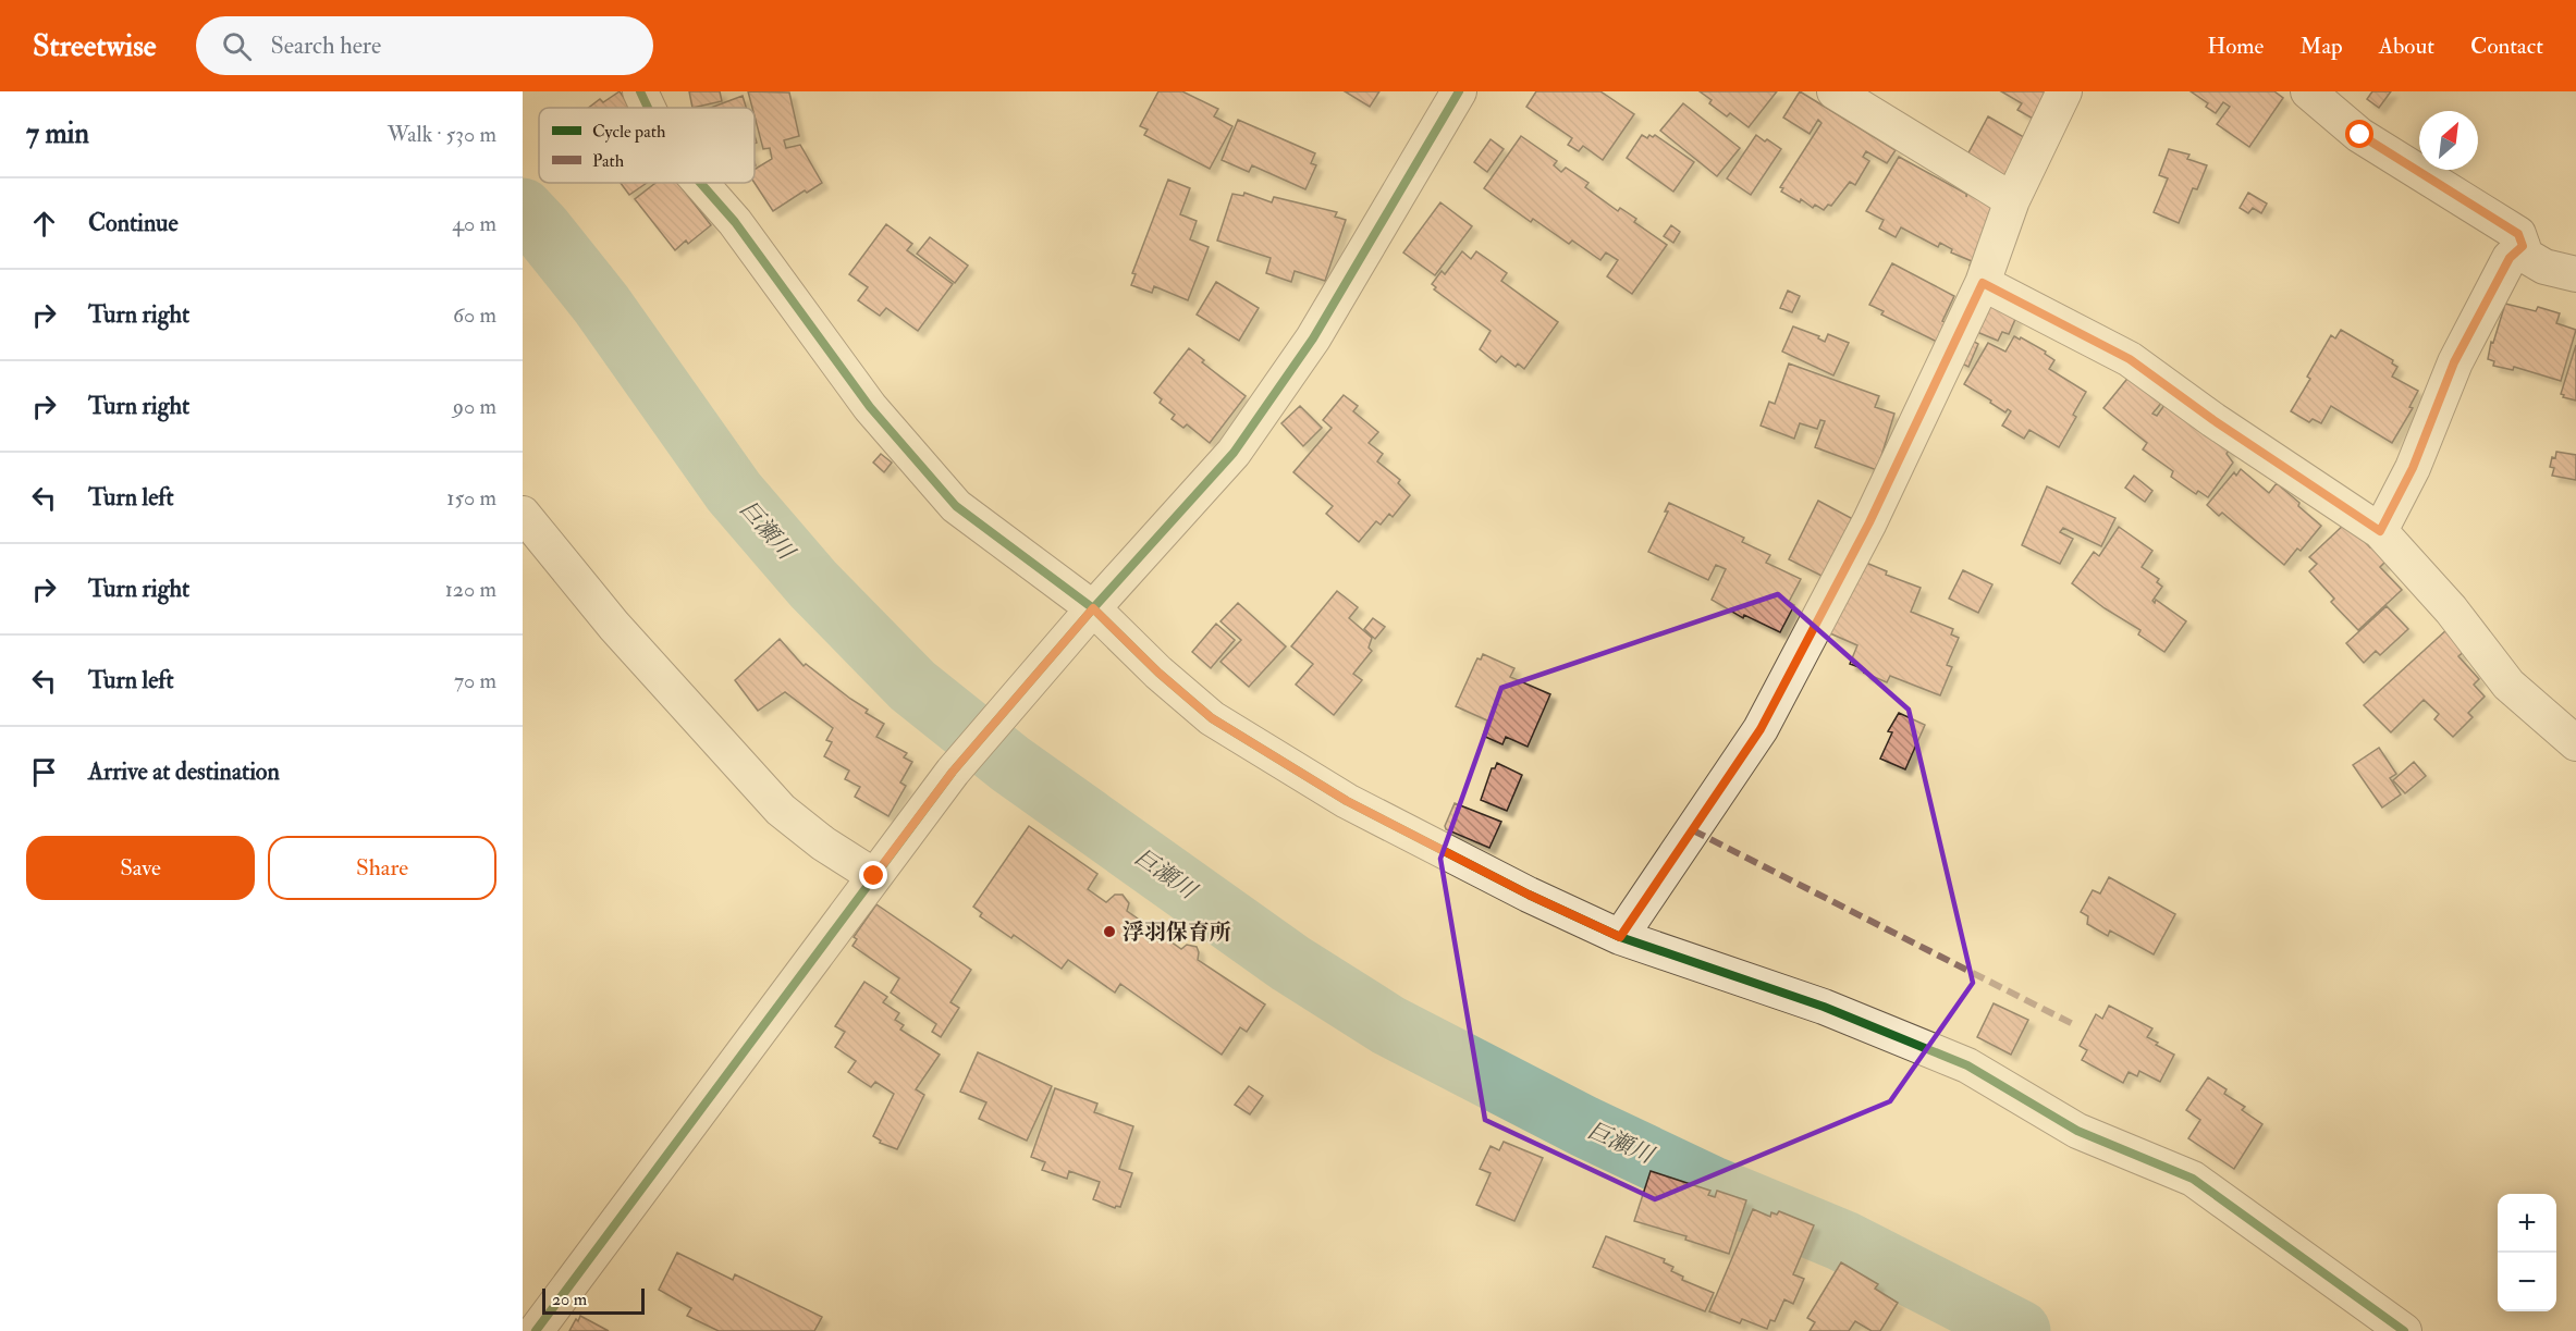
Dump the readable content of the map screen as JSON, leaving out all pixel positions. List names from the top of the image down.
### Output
{
  "water": ["巨瀬川"],
  "places": ["浮羽保育所"],
  "legend": ["Cycle path", "Path"],
  "scale_bar": "20 m",
  "north": "top right",
  "page": {
    "header": "Streetwise",
    "search": "Search here",
    "nav": [
      "Home",
      "Map",
      "About",
      "Contact"
    ],
    "heading": ["7 min", "Walk · 530 m"],
    "list": [
      ["Continue", "40 m"],
      ["Turn right", "60 m"],
      ["Turn right", "90 m"],
      ["Turn left", "150 m"],
      ["Turn right", "120 m"],
      ["Turn left", "70 m"],
      "Arrive at destination"
    ],
    "buttons": ["Save", "Share"],
    "map_buttons": ["+", "−"],
    "scale": "20 m"
  }
}
